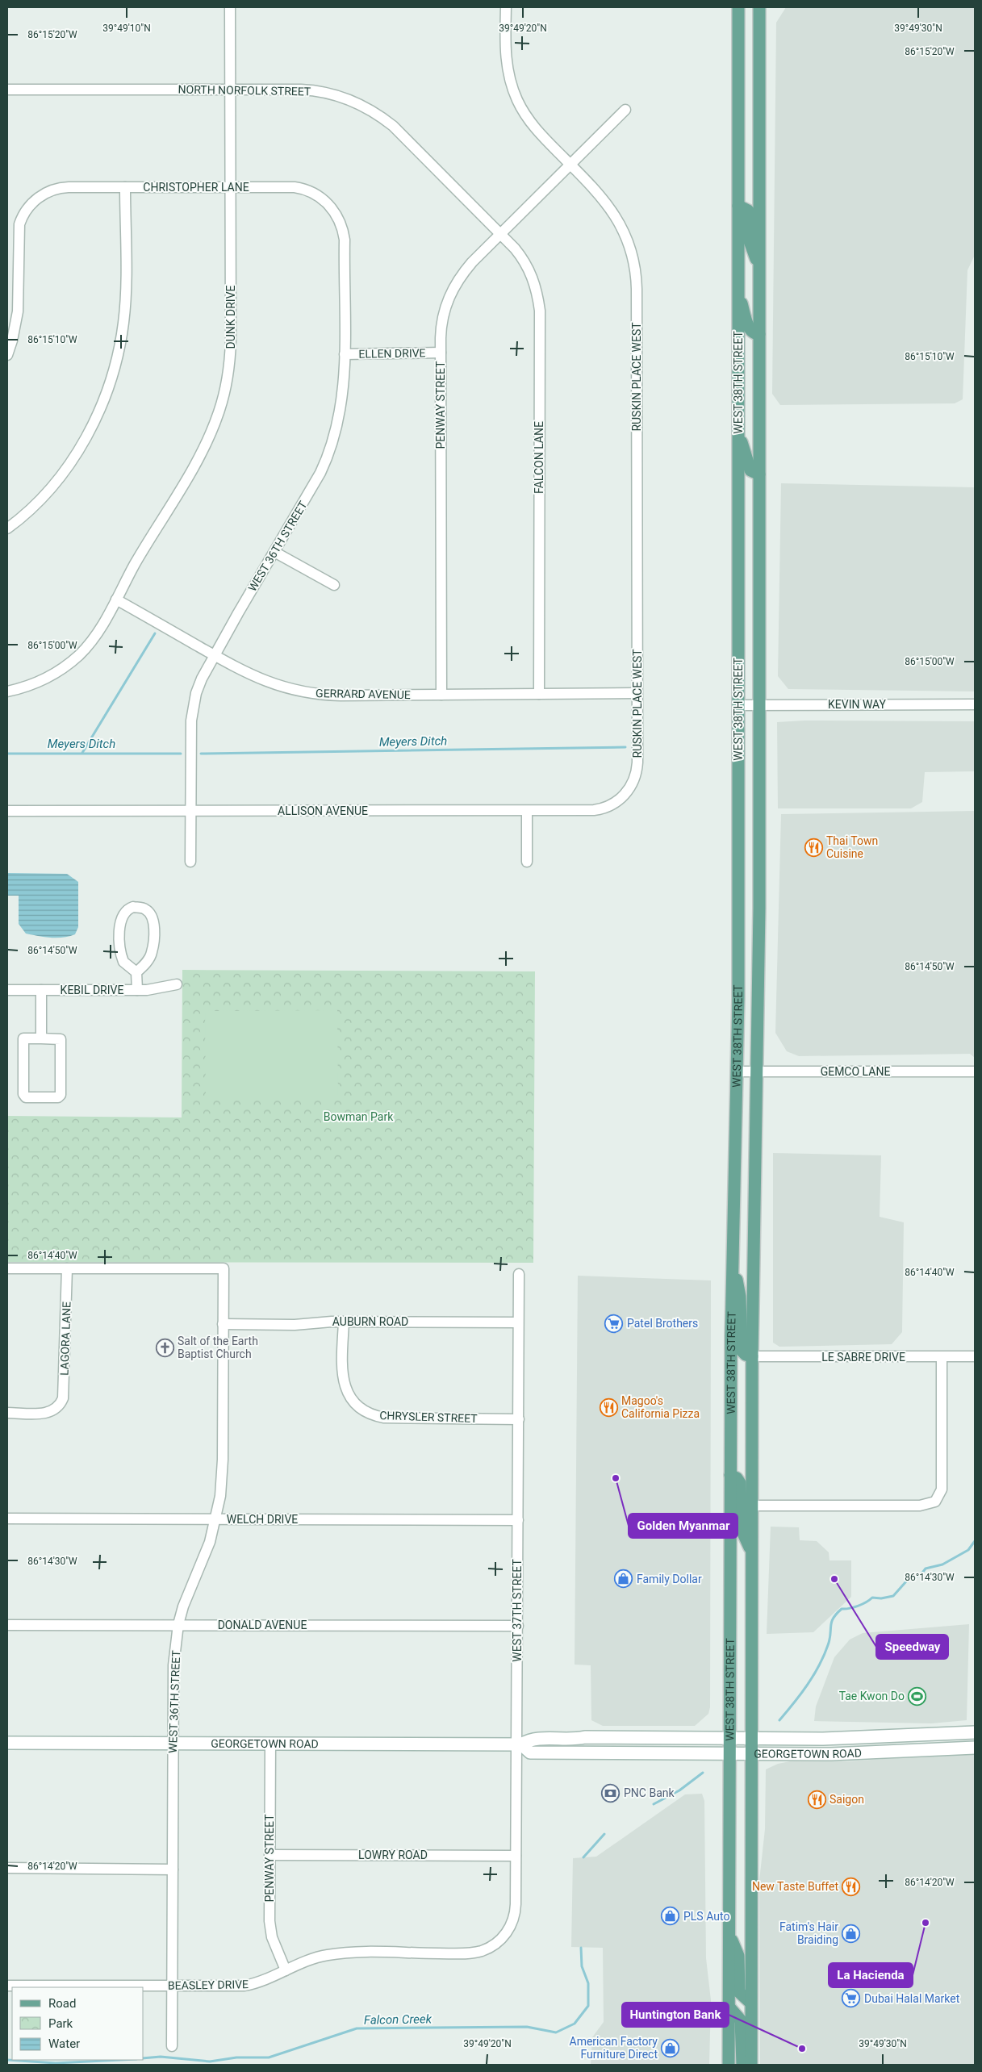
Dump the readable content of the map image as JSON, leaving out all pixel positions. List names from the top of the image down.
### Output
{
  "streets": {
    "main road": ["WEST 38TH STREET", "GEORGETOWN ROAD"],
    "street": [
      "NORTH NORFOLK STREET",
      "CHRISTOPHER LANE",
      "DUNK DRIVE",
      "ELLEN DRIVE",
      "RUSKIN PLACE WEST",
      "PENWAY STREET",
      "FALCON LANE",
      "WEST 36TH STREET",
      "GERRARD AVENUE",
      "KEVIN WAY",
      "ALLISON AVENUE",
      "KEBIL DRIVE",
      "GEMCO LANE",
      "AUBURN ROAD",
      "LAGORA LANE",
      "LE SABRE DRIVE",
      "CHRYSLER STREET",
      "WELCH DRIVE",
      "WEST 37TH STREET",
      "DONALD AVENUE",
      "LOWRY ROAD",
      "BEASLEY DRIVE"
    ]
  },
  "crossings": [
    ["NORTH NORFOLK STREET", "DUNK DRIVE"],
    ["NORTH NORFOLK STREET", "PENWAY STREET"],
    ["NORTH NORFOLK STREET", "FALCON LANE"],
    ["CHRISTOPHER LANE", "DUNK DRIVE"],
    ["CHRISTOPHER LANE", "WEST 36TH STREET"],
    ["DUNK DRIVE", "GERRARD AVENUE"],
    ["ELLEN DRIVE", "PENWAY STREET"],
    ["ELLEN DRIVE", "WEST 36TH STREET"],
    ["RUSKIN PLACE WEST", "PENWAY STREET"],
    ["RUSKIN PLACE WEST", "GERRARD AVENUE"],
    ["RUSKIN PLACE WEST", "ALLISON AVENUE"],
    ["WEST 38TH STREET", "KEVIN WAY"],
    ["WEST 38TH STREET", "GEMCO LANE"],
    ["WEST 38TH STREET", "LE SABRE DRIVE"],
    ["WEST 38TH STREET", "GEORGETOWN ROAD"],
    ["PENWAY STREET", "FALCON LANE"],
    ["PENWAY STREET", "GERRARD AVENUE"],
    ["PENWAY STREET", "GEORGETOWN ROAD"],
    ["PENWAY STREET", "LOWRY ROAD"],
    ["PENWAY STREET", "BEASLEY DRIVE"],
    ["FALCON LANE", "GERRARD AVENUE"],
    ["WEST 36TH STREET", "GERRARD AVENUE"],
    ["WEST 36TH STREET", "ALLISON AVENUE"],
    ["WEST 36TH STREET", "AUBURN ROAD"],
    ["WEST 36TH STREET", "LAGORA LANE"],
    ["WEST 36TH STREET", "WELCH DRIVE"],
    ["WEST 36TH STREET", "DONALD AVENUE"],
    ["WEST 36TH STREET", "GEORGETOWN ROAD"],
    ["WEST 36TH STREET", "BEASLEY DRIVE"],
    ["AUBURN ROAD", "CHRYSLER STREET"],
    ["AUBURN ROAD", "WEST 37TH STREET"],
    ["CHRYSLER STREET", "WEST 37TH STREET"],
    ["WELCH DRIVE", "WEST 37TH STREET"],
    ["WEST 37TH STREET", "DONALD AVENUE"],
    ["WEST 37TH STREET", "GEORGETOWN ROAD"],
    ["WEST 37TH STREET", "LOWRY ROAD"],
    ["WEST 37TH STREET", "BEASLEY DRIVE"]
  ],
  "water": ["Meyers Ditch", "Falcon Creek"],
  "parks": ["Bowman Park"],
  "places": {
    "restaurant": [
      "Thai Town Cuisine",
      "Magoo's California Pizza",
      "Saigon",
      "New Taste Buffet"
    ],
    "supermarket": ["Patel Brothers", "Dubai Halal Market"],
    "church": ["Salt of the Earth Baptist Church"],
    "other": [
      "Golden Myanmar",
      "Speedway",
      "La Hacienda",
      "Huntington Bank"
    ],
    "shop": [
      "Family Dollar",
      "PLS Auto",
      "Fatim's Hair Braiding",
      "American Factory Furniture Direct"
    ],
    "sports": ["Tae Kwon Do"],
    "bank": ["PNC Bank"]
  },
  "legend": ["Road", "Park", "Water"],
  "coordinates": [
    "39°49'10\"N",
    "39°49'20\"N",
    "39°49'30\"N",
    "86°15'20\"W",
    "86°15'10\"W",
    "86°15'00\"W",
    "86°14'50\"W",
    "86°14'40\"W",
    "86°14'30\"W",
    "86°14'20\"W"
  ]
}
